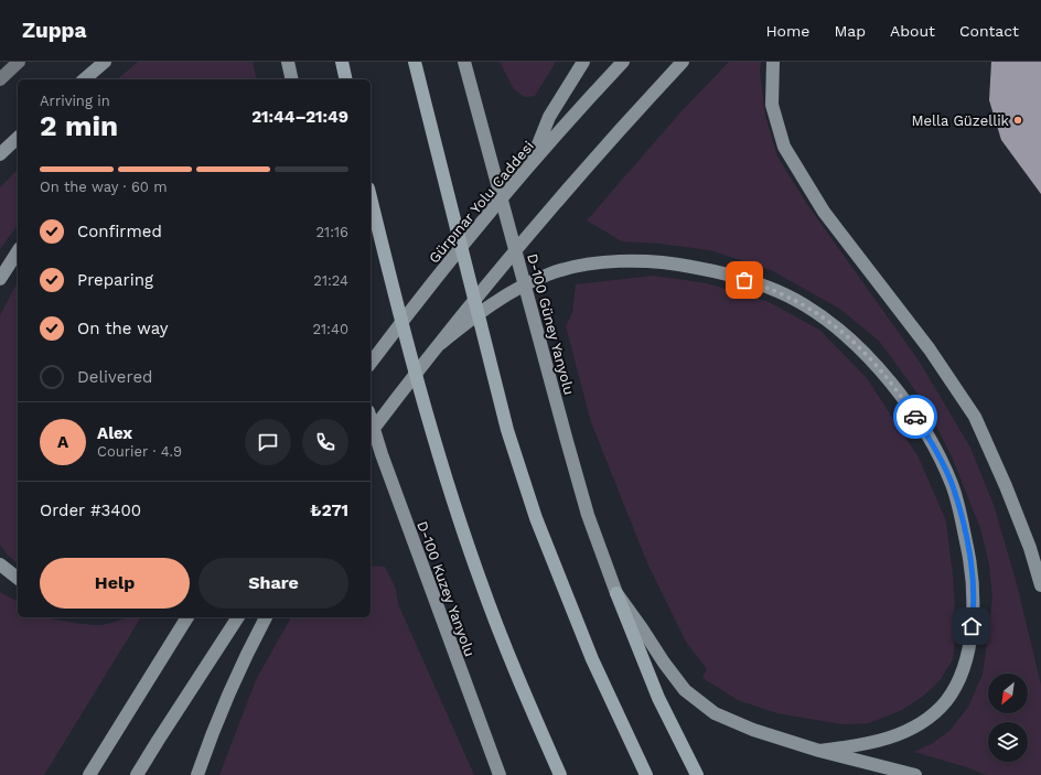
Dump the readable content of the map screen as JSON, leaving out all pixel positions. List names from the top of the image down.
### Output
{
  "streets": {
    "main road": ["Gürpınar Yolu Caddesi", "D-100 Güney Yanyolu", "D-100 Kuzey Yanyolu"]
  },
  "places": ["Mella Güzellik"],
  "north": "bottom left",
  "page": {
    "header": "Zuppa",
    "nav": [
      "Home",
      "Map",
      "About",
      "Contact"
    ],
    "heading": ["2 min", "Arriving in", "21:44–21:49"],
    "panel": [
      "Alex",
      "Courier · 4.9",
      "Order #3400",
      "₺271"
    ],
    "bar": "On the way · 60 m",
    "list": [
      ["Confirmed", "21:16"],
      ["Preparing", "21:24"],
      ["On the way", "21:40"],
      "Delivered"
    ],
    "round": "A",
    "buttons": ["Help", "Share"]
  }
}
